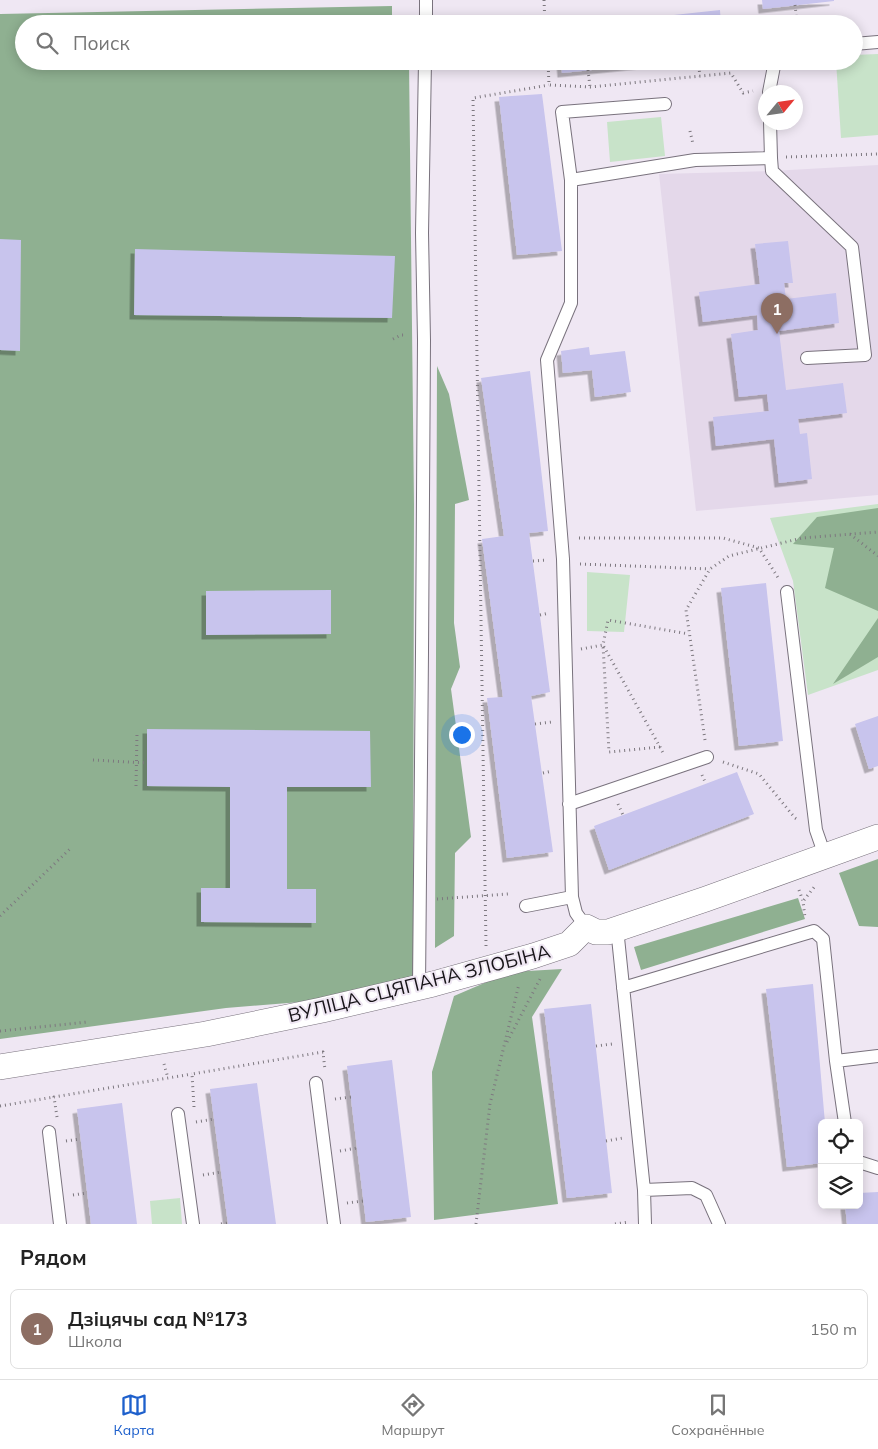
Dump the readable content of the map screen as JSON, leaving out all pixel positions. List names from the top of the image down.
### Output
{
  "streets": {
    "street": ["ВУЛІЦА СЦЯПАНА ЗЛОБІНА"]
  },
  "north": "top right",
  "page": {
    "search": "Поиск",
    "pins": "1",
    "heading": "Рядом",
    "list": [
      {
        "mark": "1",
        "name": "Дзіцячы сад №173",
        "note": "Школа",
        "value": "150 m"
      }
    ],
    "nav": ["Карта", "Маршрут", "Сохранённые"]
  }
}
